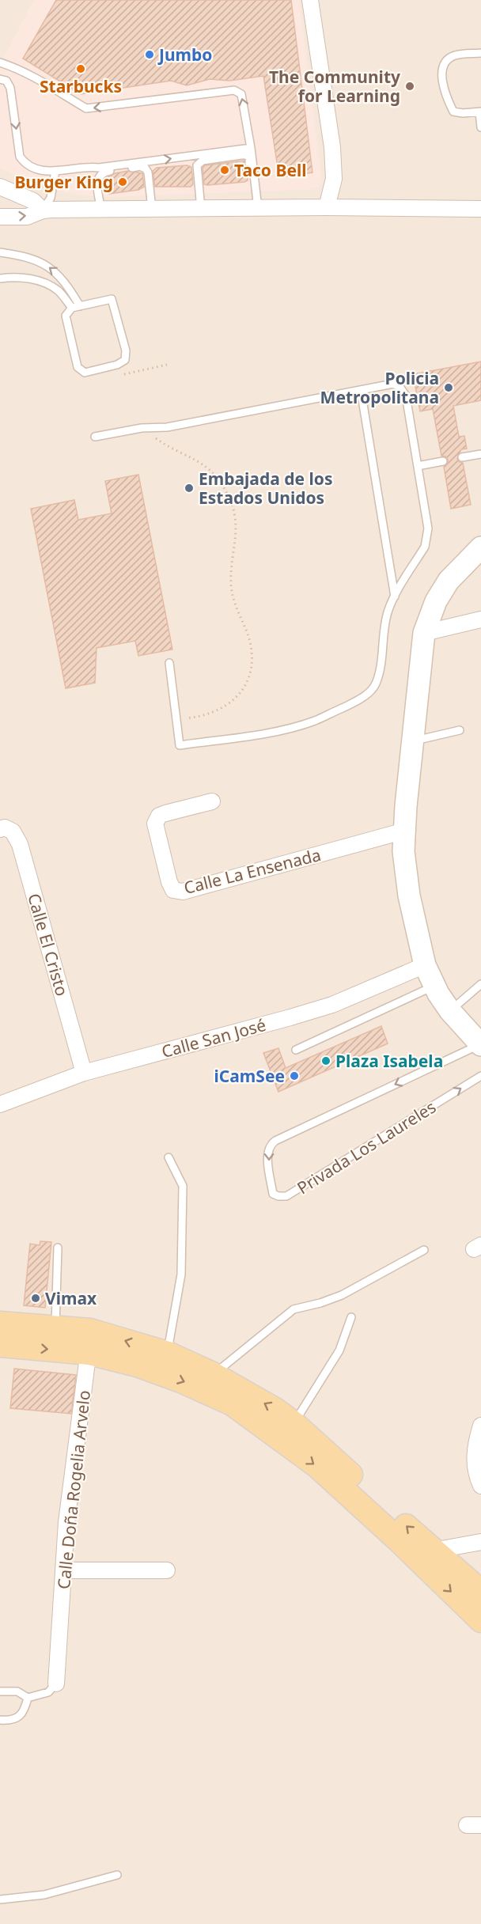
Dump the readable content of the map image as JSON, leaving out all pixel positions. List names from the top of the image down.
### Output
{
  "streets": {
    "street": [
      "Calle La Ensenada",
      "Calle El Cristo",
      "Calle San José",
      "Calle Doña Rogelia Arvelo"
    ],
    "lane": ["Privada Los Laureles"]
  },
  "crossings": [
    ["Calle El Cristo", "Calle San José"]
  ],
  "places": [
    "Jumbo",
    "Starbucks",
    "The Community for Learning",
    "Taco Bell",
    "Burger King",
    "Policia Metropolitana",
    "Embajada de los Estados Unidos",
    "Plaza Isabela",
    "iCamSee",
    "Vimax"
  ]
}
